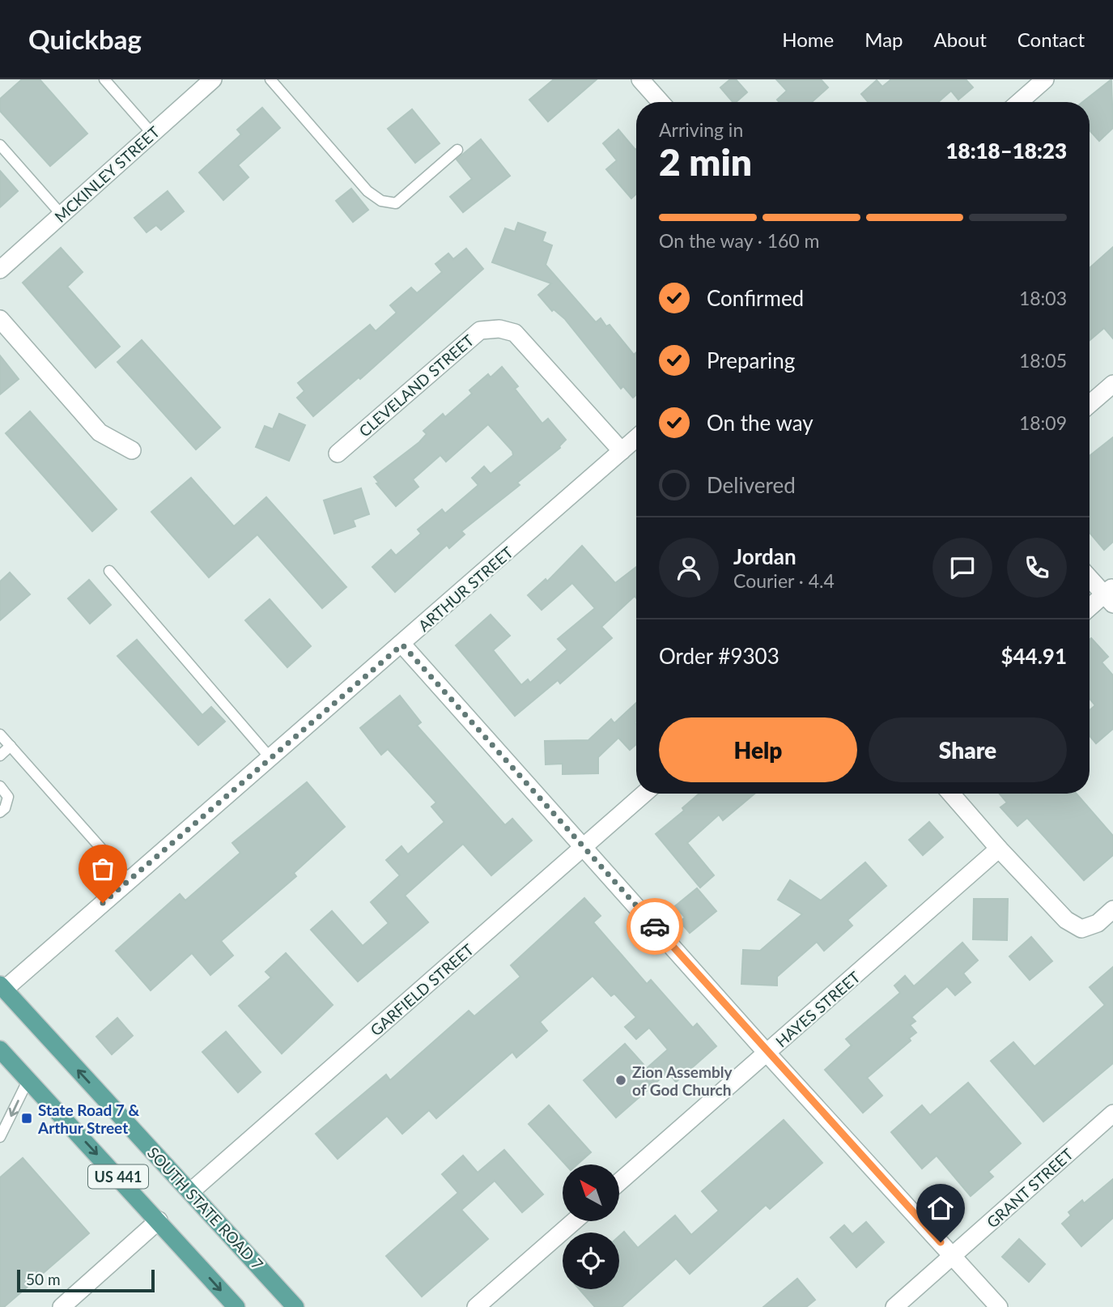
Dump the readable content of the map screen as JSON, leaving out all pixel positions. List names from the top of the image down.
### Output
{
  "streets": {
    "main road": ["US 441", "SOUTH STATE ROAD 7"],
    "street": [
      "MCKINLEY STREET",
      "CLEVELAND STREET",
      "ARTHUR STREET",
      "GARFIELD STREET",
      "HAYES STREET",
      "GRANT STREET"
    ]
  },
  "crossings": [
    ["CLEVELAND STREET", "ARTHUR STREET"],
    ["ARTHUR STREET", "SOUTH STATE ROAD 7"],
    ["GARFIELD STREET", "SOUTH STATE ROAD 7"]
  ],
  "places": {
    "other": ["Zion Assembly of God Church"],
    "transit": ["State Road 7 & Arthur Street"]
  },
  "scale_bar": "50 m",
  "north": "top left",
  "page": {
    "header": "Quickbag",
    "nav": [
      "Home",
      "Map",
      "About",
      "Contact"
    ],
    "heading": ["2 min", "Arriving in", "18:18–18:23"],
    "panel": [
      "Jordan",
      "Courier · 4.4",
      "Order #9303",
      "$44.91"
    ],
    "bar": "On the way · 160 m",
    "list": [
      ["Confirmed", "18:03"],
      ["Preparing", "18:05"],
      ["On the way", "18:09"],
      "Delivered"
    ],
    "buttons": ["Help", "Share"],
    "scale": "50 m"
  }
}
